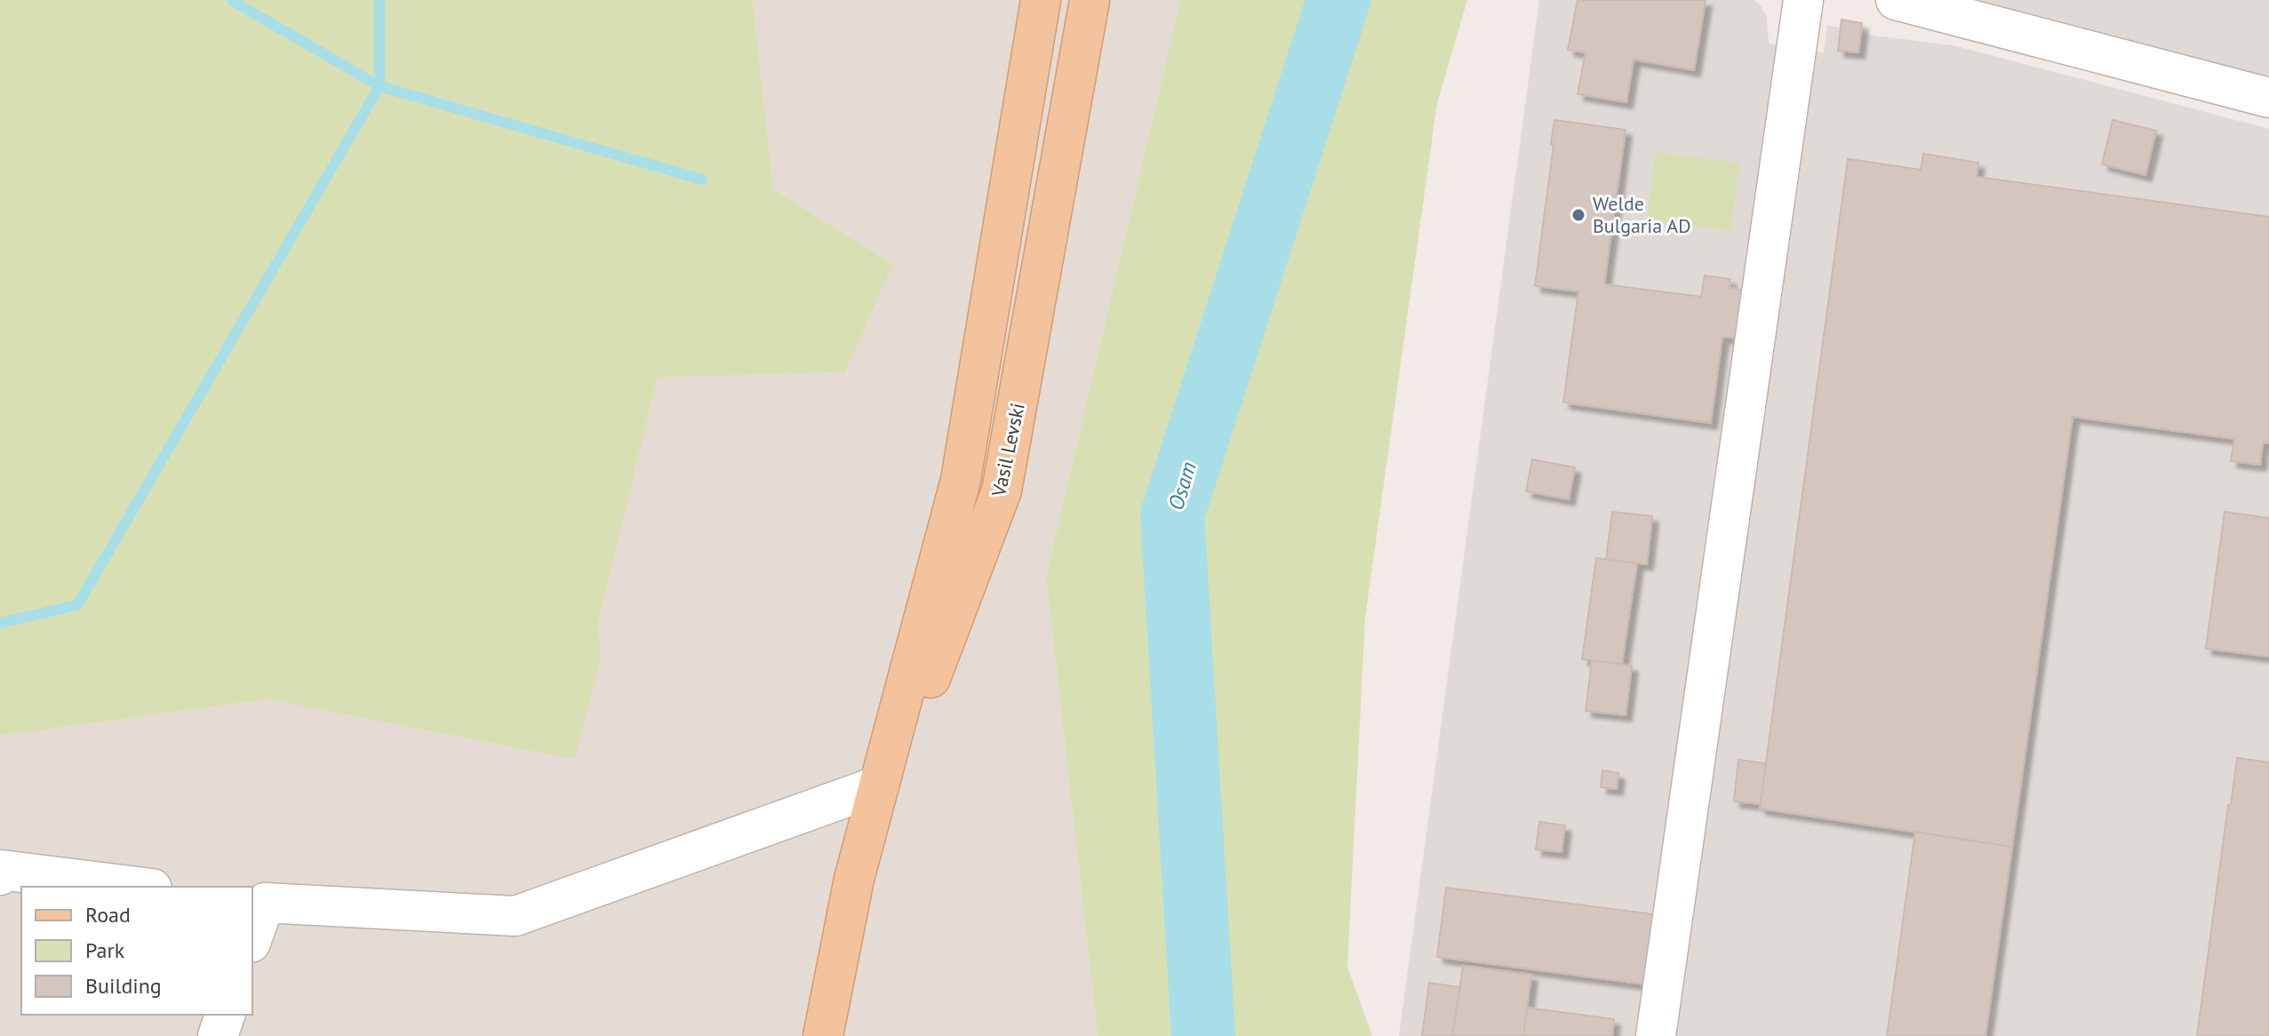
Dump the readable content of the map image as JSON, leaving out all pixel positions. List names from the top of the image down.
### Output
{
  "streets": {
    "main road": ["Vasil Levski"]
  },
  "water": ["Osam"],
  "places": ["Welde Bulgaria AD"],
  "legend": ["Road", "Park", "Building"]
}
